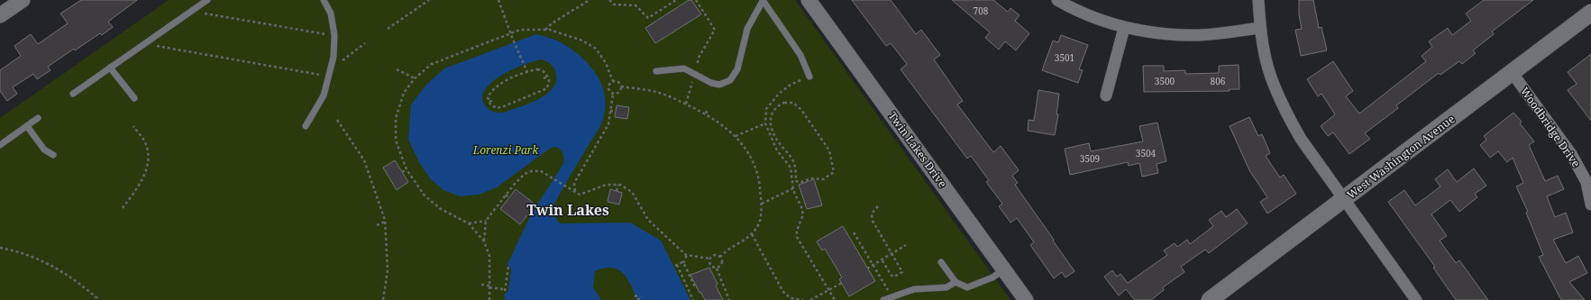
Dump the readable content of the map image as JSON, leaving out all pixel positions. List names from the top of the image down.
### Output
{
  "streets": {
    "main road": ["West Washington Avenue"],
    "street": ["Woodbridge Drive", "Twin Lakes Drive"]
  },
  "crossings": [
    ["Woodbridge Drive", "West Washington Avenue"]
  ],
  "districts": ["Twin Lakes"],
  "parks": ["Lorenzi Park"],
  "house_numbers": [
    "708",
    "3501",
    "3500",
    "806",
    "3504",
    "3509"
  ]
}
